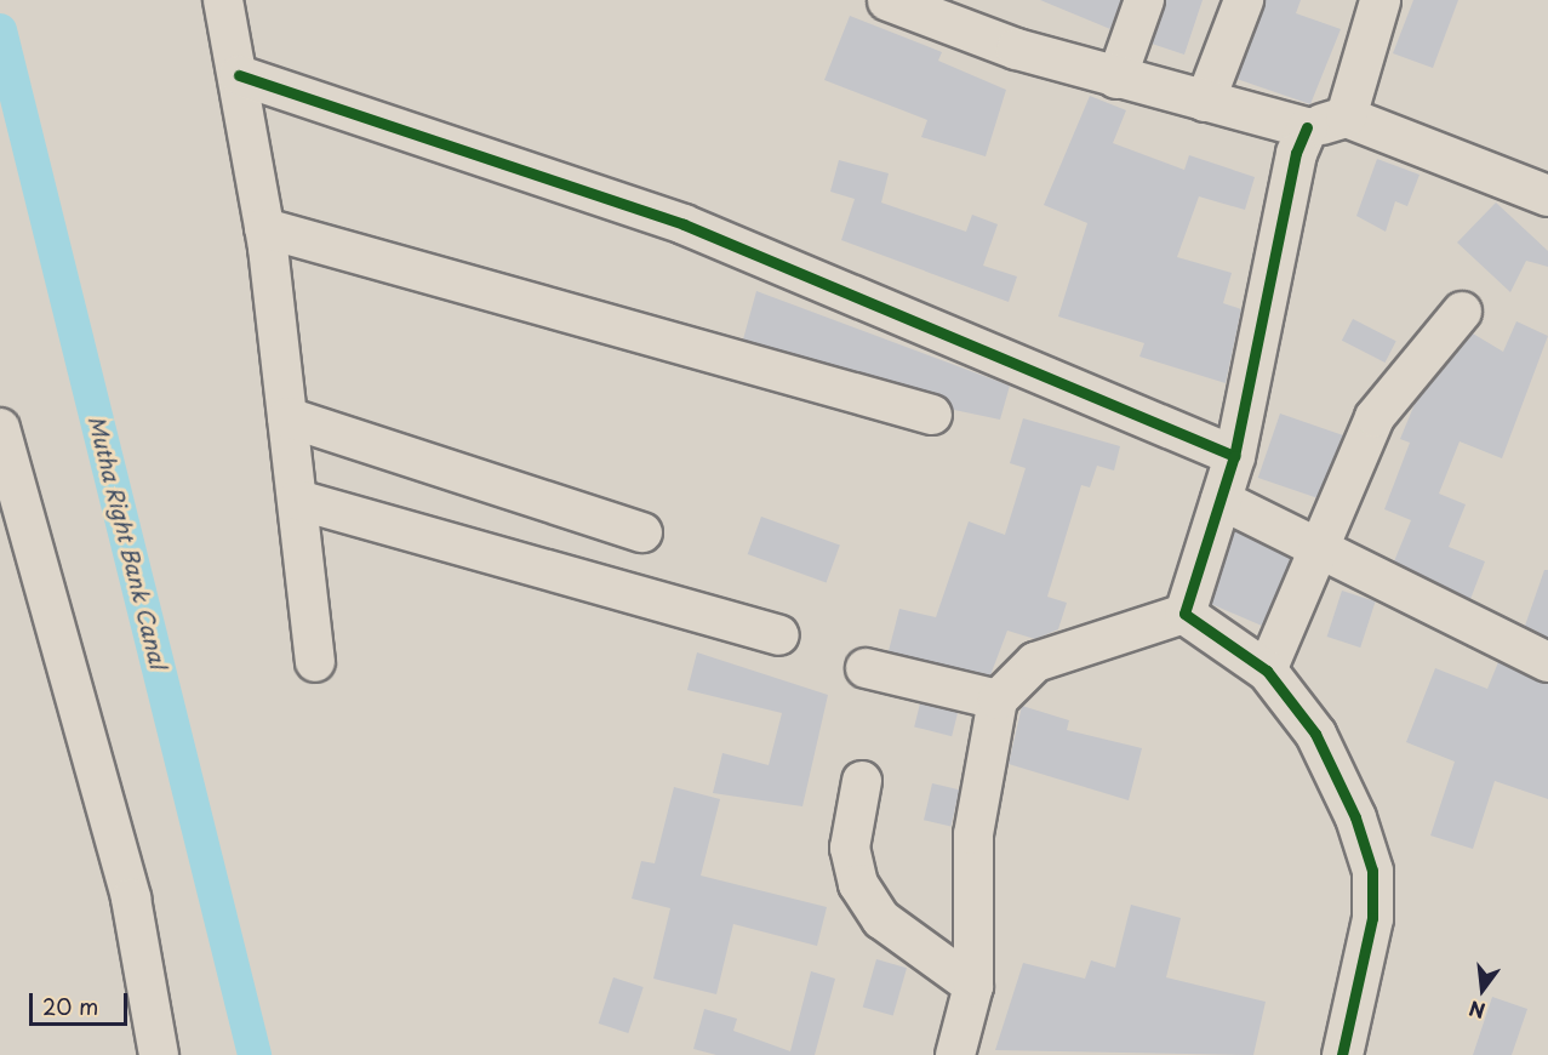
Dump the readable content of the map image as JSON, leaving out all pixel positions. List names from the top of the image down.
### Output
{
  "water": ["Mutha Right Bank Canal"],
  "scale_bar": "20 m",
  "north": "bottom"
}
